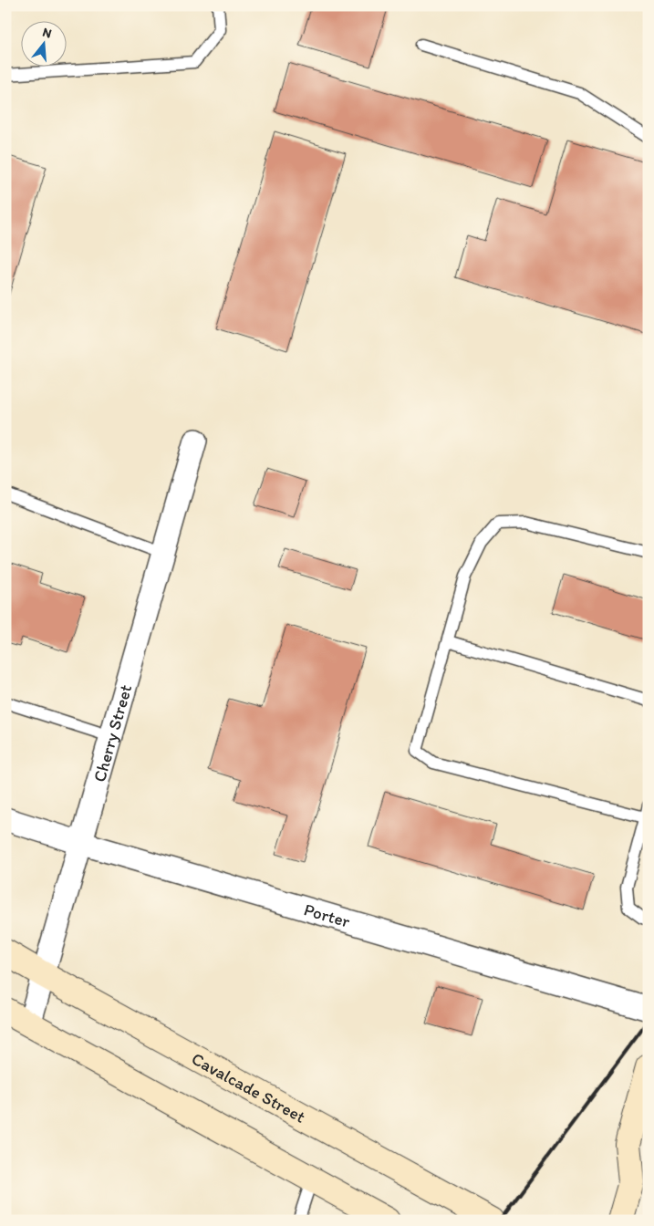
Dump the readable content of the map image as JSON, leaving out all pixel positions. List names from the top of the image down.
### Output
{
  "streets": {
    "main road": ["Cavalcade Street"],
    "street": ["Cherry Street", "Porter"]
  },
  "crossings": [
    ["Cherry Street", "Porter"],
    ["Cherry Street", "Cavalcade Street"]
  ],
  "north": "top"
}
